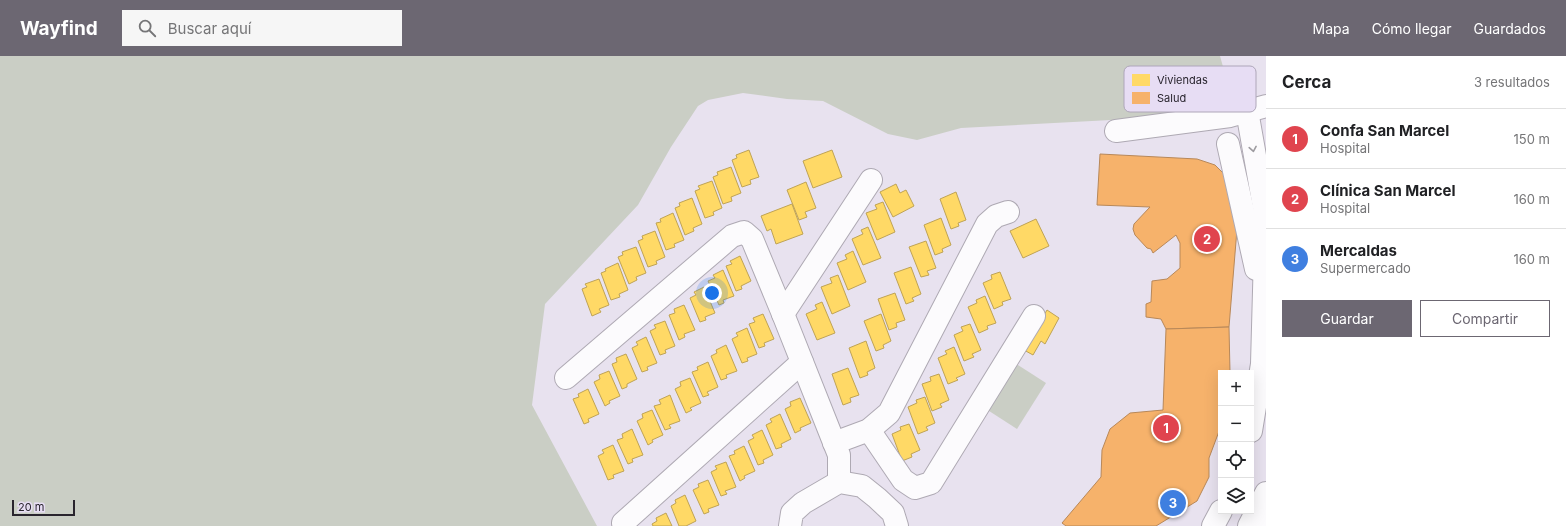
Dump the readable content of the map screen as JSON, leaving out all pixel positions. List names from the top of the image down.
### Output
{
  "legend": ["Viviendas", "Salud"],
  "scale_bar": "20 m",
  "page": {
    "header": "Wayfind",
    "search": "Buscar aquí",
    "nav": ["Mapa", "Cómo llegar", "Guardados"],
    "heading": ["Cerca", "3 resultados"],
    "list": [
      {
        "mark": "1",
        "name": "Confa San Marcel",
        "note": "Hospital",
        "value": "150 m"
      },
      {
        "mark": "2",
        "name": "Clínica San Marcel",
        "note": "Hospital",
        "value": "160 m"
      },
      {
        "mark": "3",
        "name": "Mercaldas",
        "note": "Supermercado",
        "value": "160 m"
      }
    ],
    "pins": ["2", "1", "3"],
    "buttons": ["Guardar", "Compartir"],
    "map_buttons": ["+", "−"],
    "scale": "20 m"
  }
}
